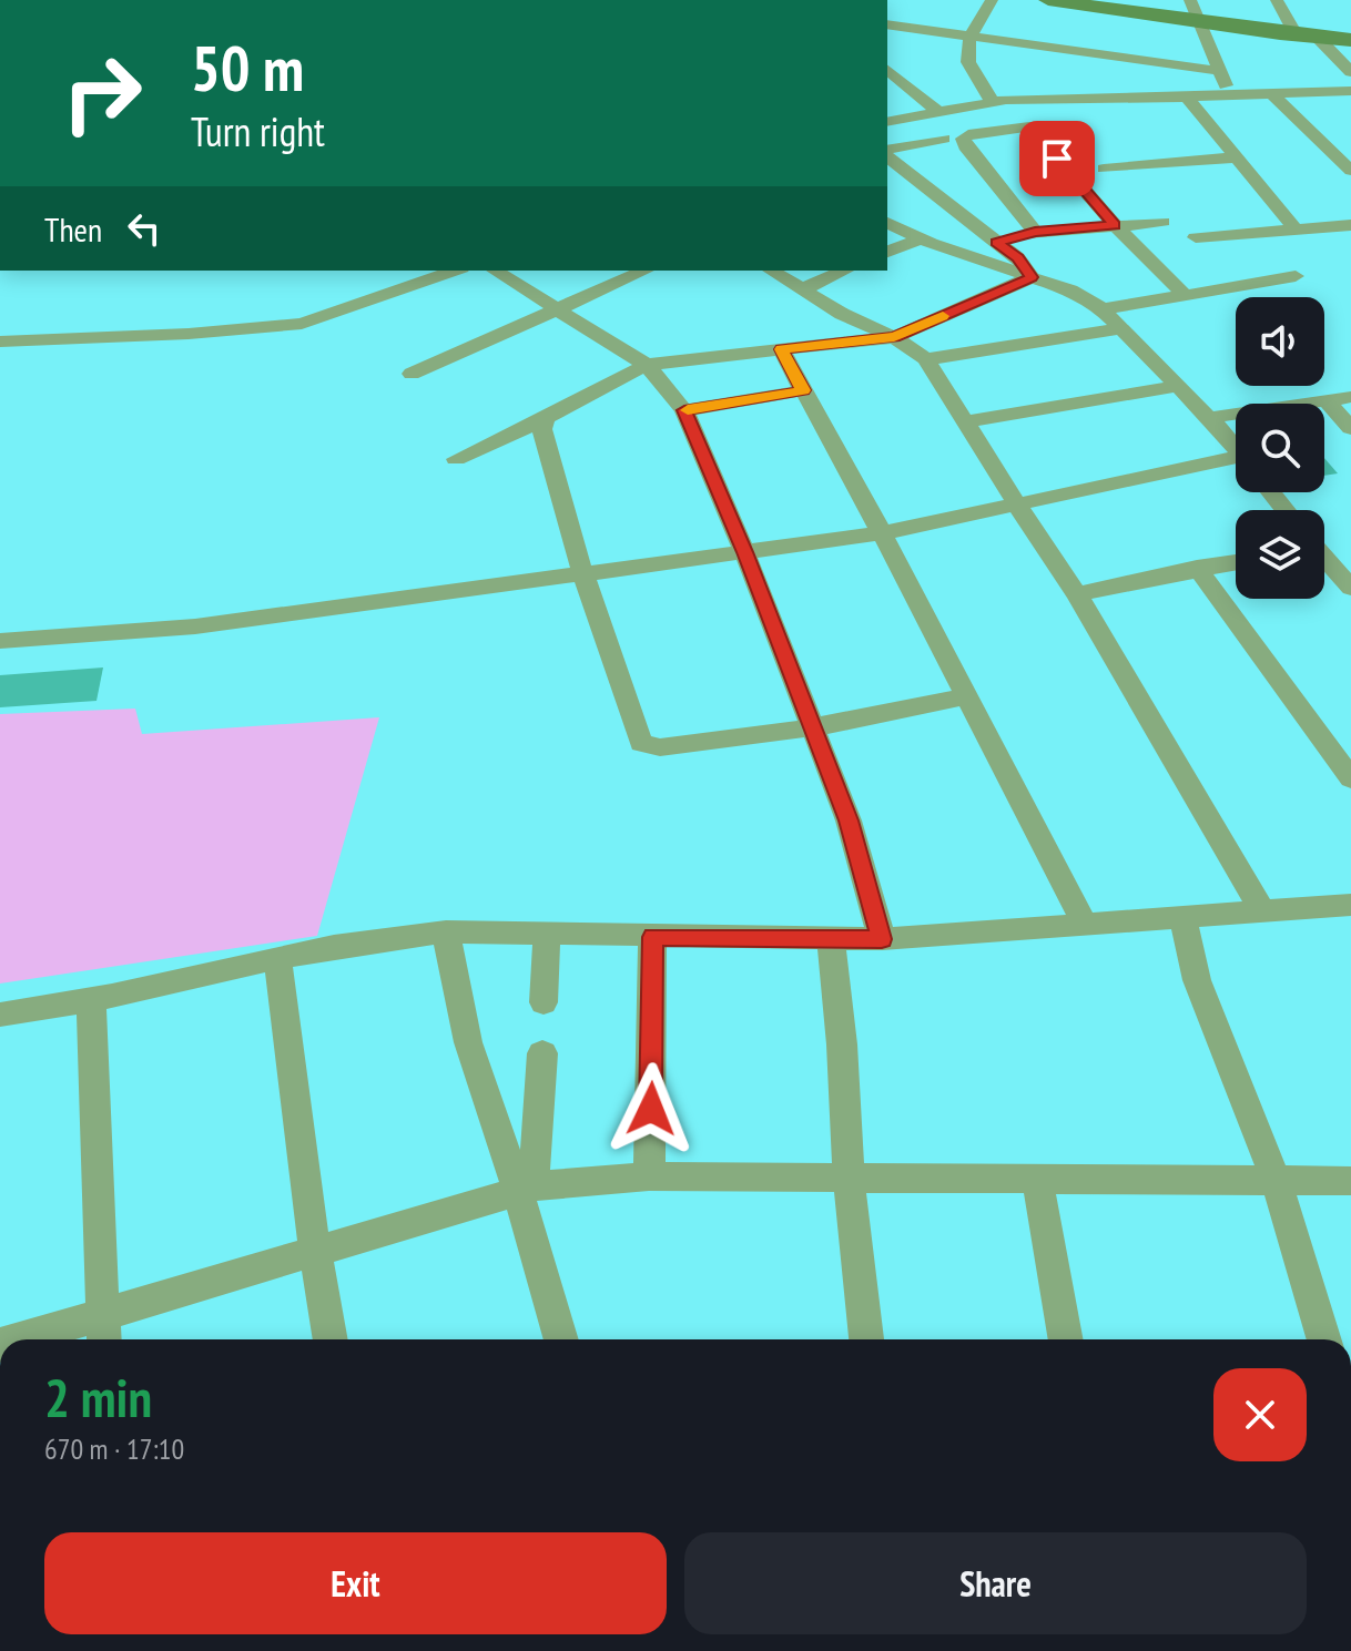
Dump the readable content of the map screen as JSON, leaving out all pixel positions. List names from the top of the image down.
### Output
{
  "page": {
    "turn": ["50 m", "Turn right"],
    "then": "Then",
    "heading": ["2 min", "670 m · 17:10"],
    "buttons": ["Exit", "Share"]
  }
}
